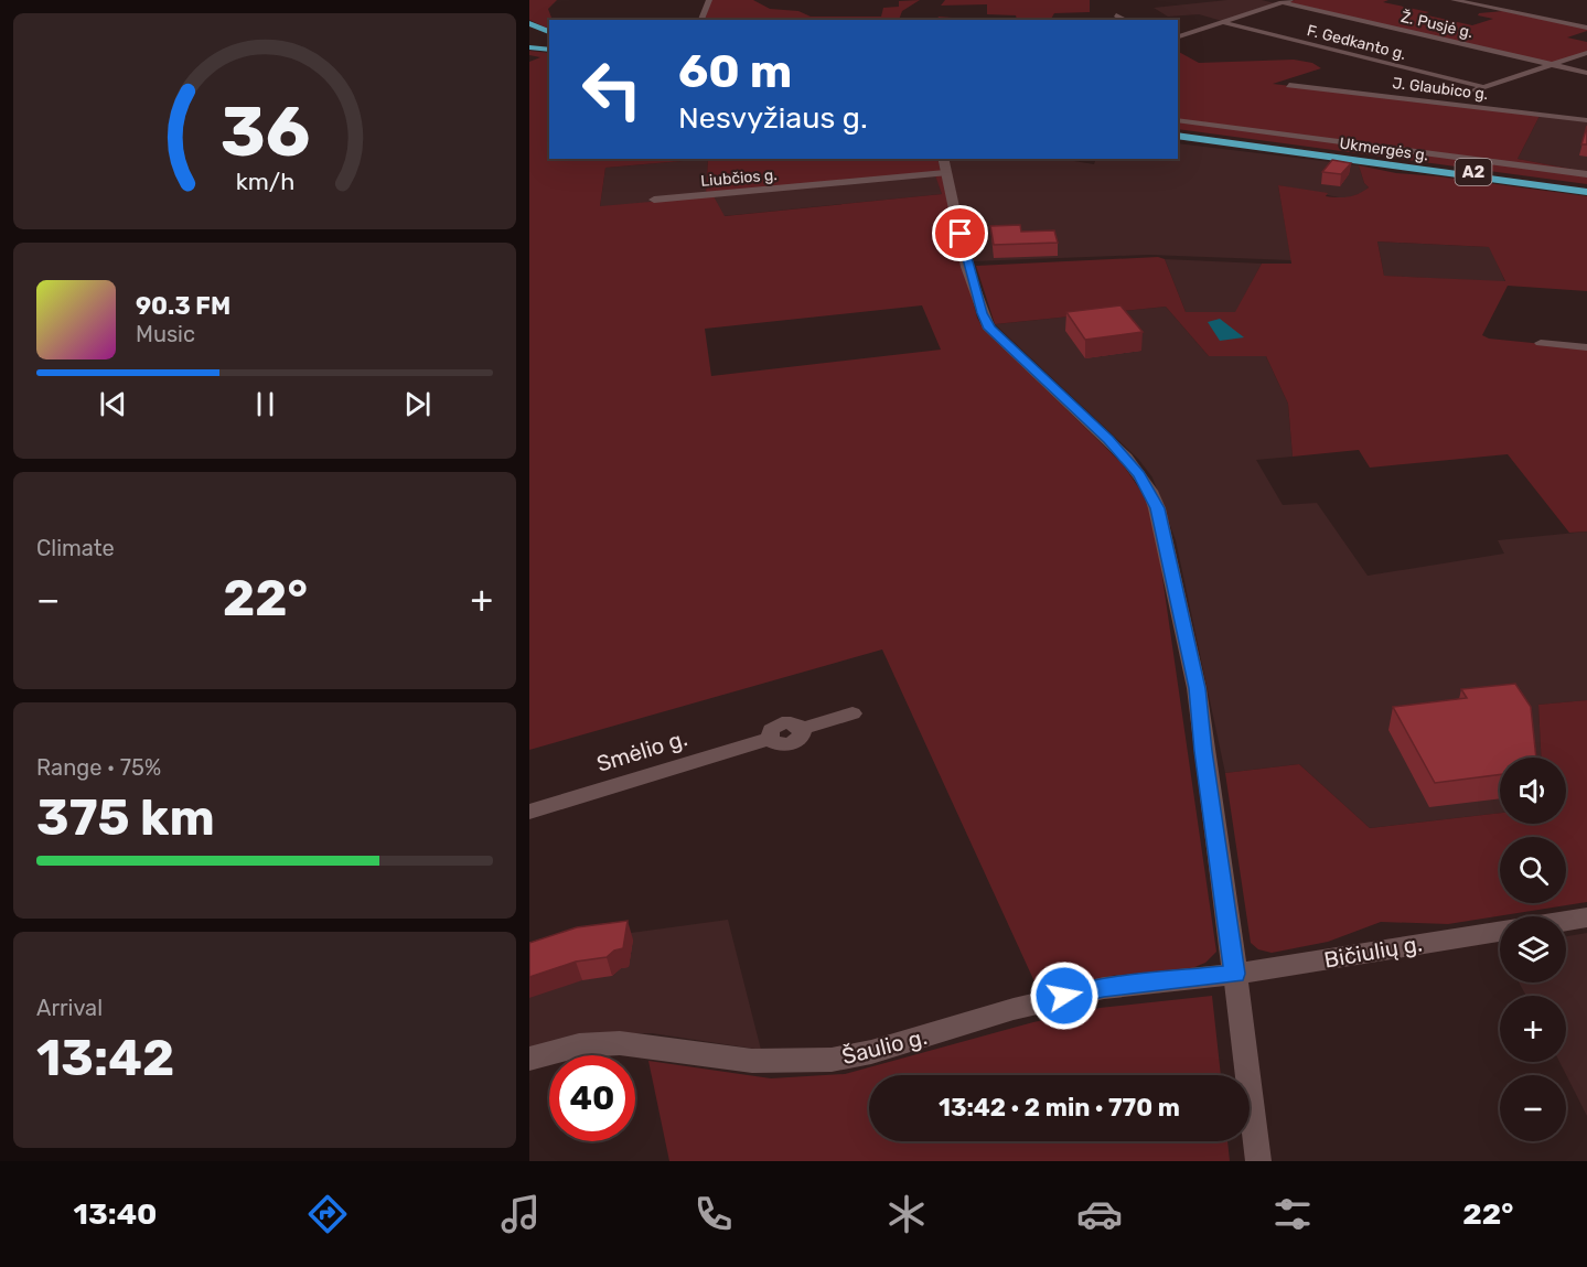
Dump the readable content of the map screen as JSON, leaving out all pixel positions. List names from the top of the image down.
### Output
{
  "streets": {
    "highway": ["Ukmergės g.", "A2"],
    "street": [
      "Ž. Pusjė g.",
      "F. Gedkanto g.",
      "J. Glaubico g.",
      "Liubčios g.",
      "Smėlio g.",
      "Bičiulių g.",
      "Šaulio g."
    ]
  },
  "crossings": [
    ["Bičiulių g.", "Šaulio g."]
  ],
  "page": {
    "turn": ["60 m", "Nesvyžiaus g."],
    "song": ["90.3 FM", "Music"],
    "tile": [
      "Climate",
      ["Range · 75%", "375 km"],
      ["Arrival", "13:42"]
    ],
    "heat": ["−", "22°", "+"],
    "map_buttons": ["+", "−"],
    "limit": "40",
    "trip": "13:42 · 2 min · 770 m",
    "tabs": ["13:40", "22°"],
    "gauge": ["36", "km/h"]
  }
}
